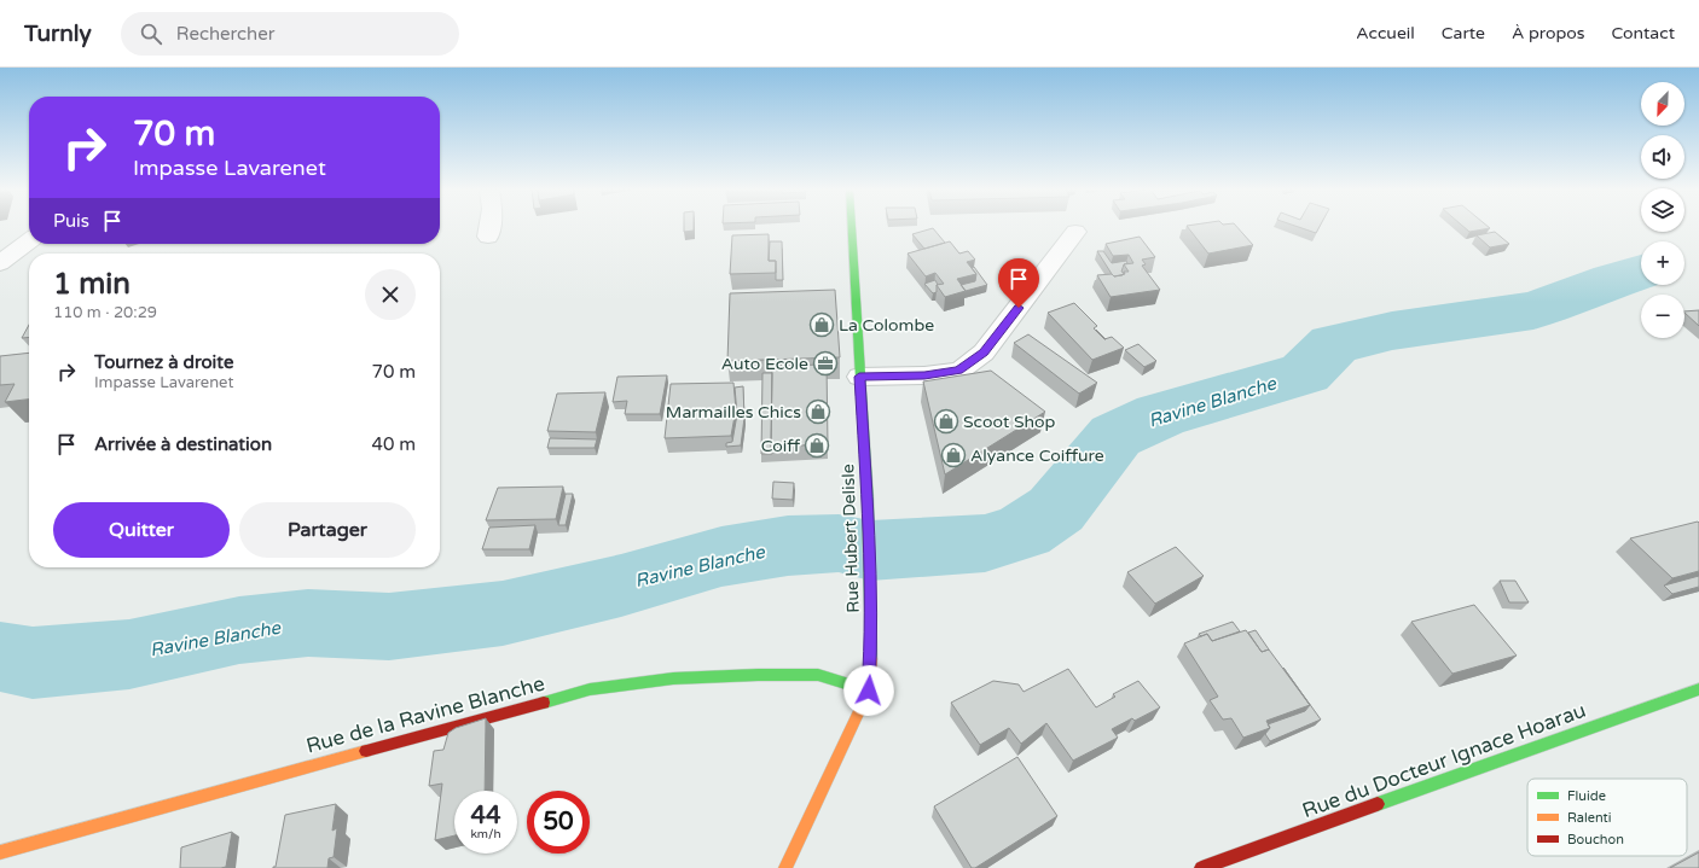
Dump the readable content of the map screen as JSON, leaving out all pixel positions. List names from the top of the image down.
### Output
{
  "streets": {
    "street": ["Rue Hubert Delisle", "Rue de la Ravine Blanche", "Rue du Docteur Ignace Hoarau"]
  },
  "crossings": [
    ["Rue Hubert Delisle", "Rue de la Ravine Blanche"]
  ],
  "water": ["Ravine Blanche"],
  "places": {
    "shop": [
      "La Colombe",
      "Marmailles Chics",
      "Scoot Shop",
      "Coiff",
      "Alyance Coiffure"
    ],
    "office": ["Auto Ecole"]
  },
  "legend": ["Fluide", "Ralenti", "Bouchon"],
  "north": "bottom left",
  "page": {
    "header": "Turnly",
    "search": "Rechercher",
    "nav": [
      "Accueil",
      "Carte",
      "À propos",
      "Contact"
    ],
    "map_buttons": ["+", "−"],
    "turn": ["70 m", "Impasse Lavarenet"],
    "then": "Puis",
    "heading": ["1 min", "110 m · 20:29"],
    "list": [
      {
        "name": "Tournez à droite",
        "note": "Impasse Lavarenet",
        "value": "70 m"
      },
      {
        "name": "Arrivée à destination",
        "value": "40 m"
      }
    ],
    "buttons": ["Quitter", "Partager"],
    "speed": "44 km/h",
    "limit": "50"
  }
}
